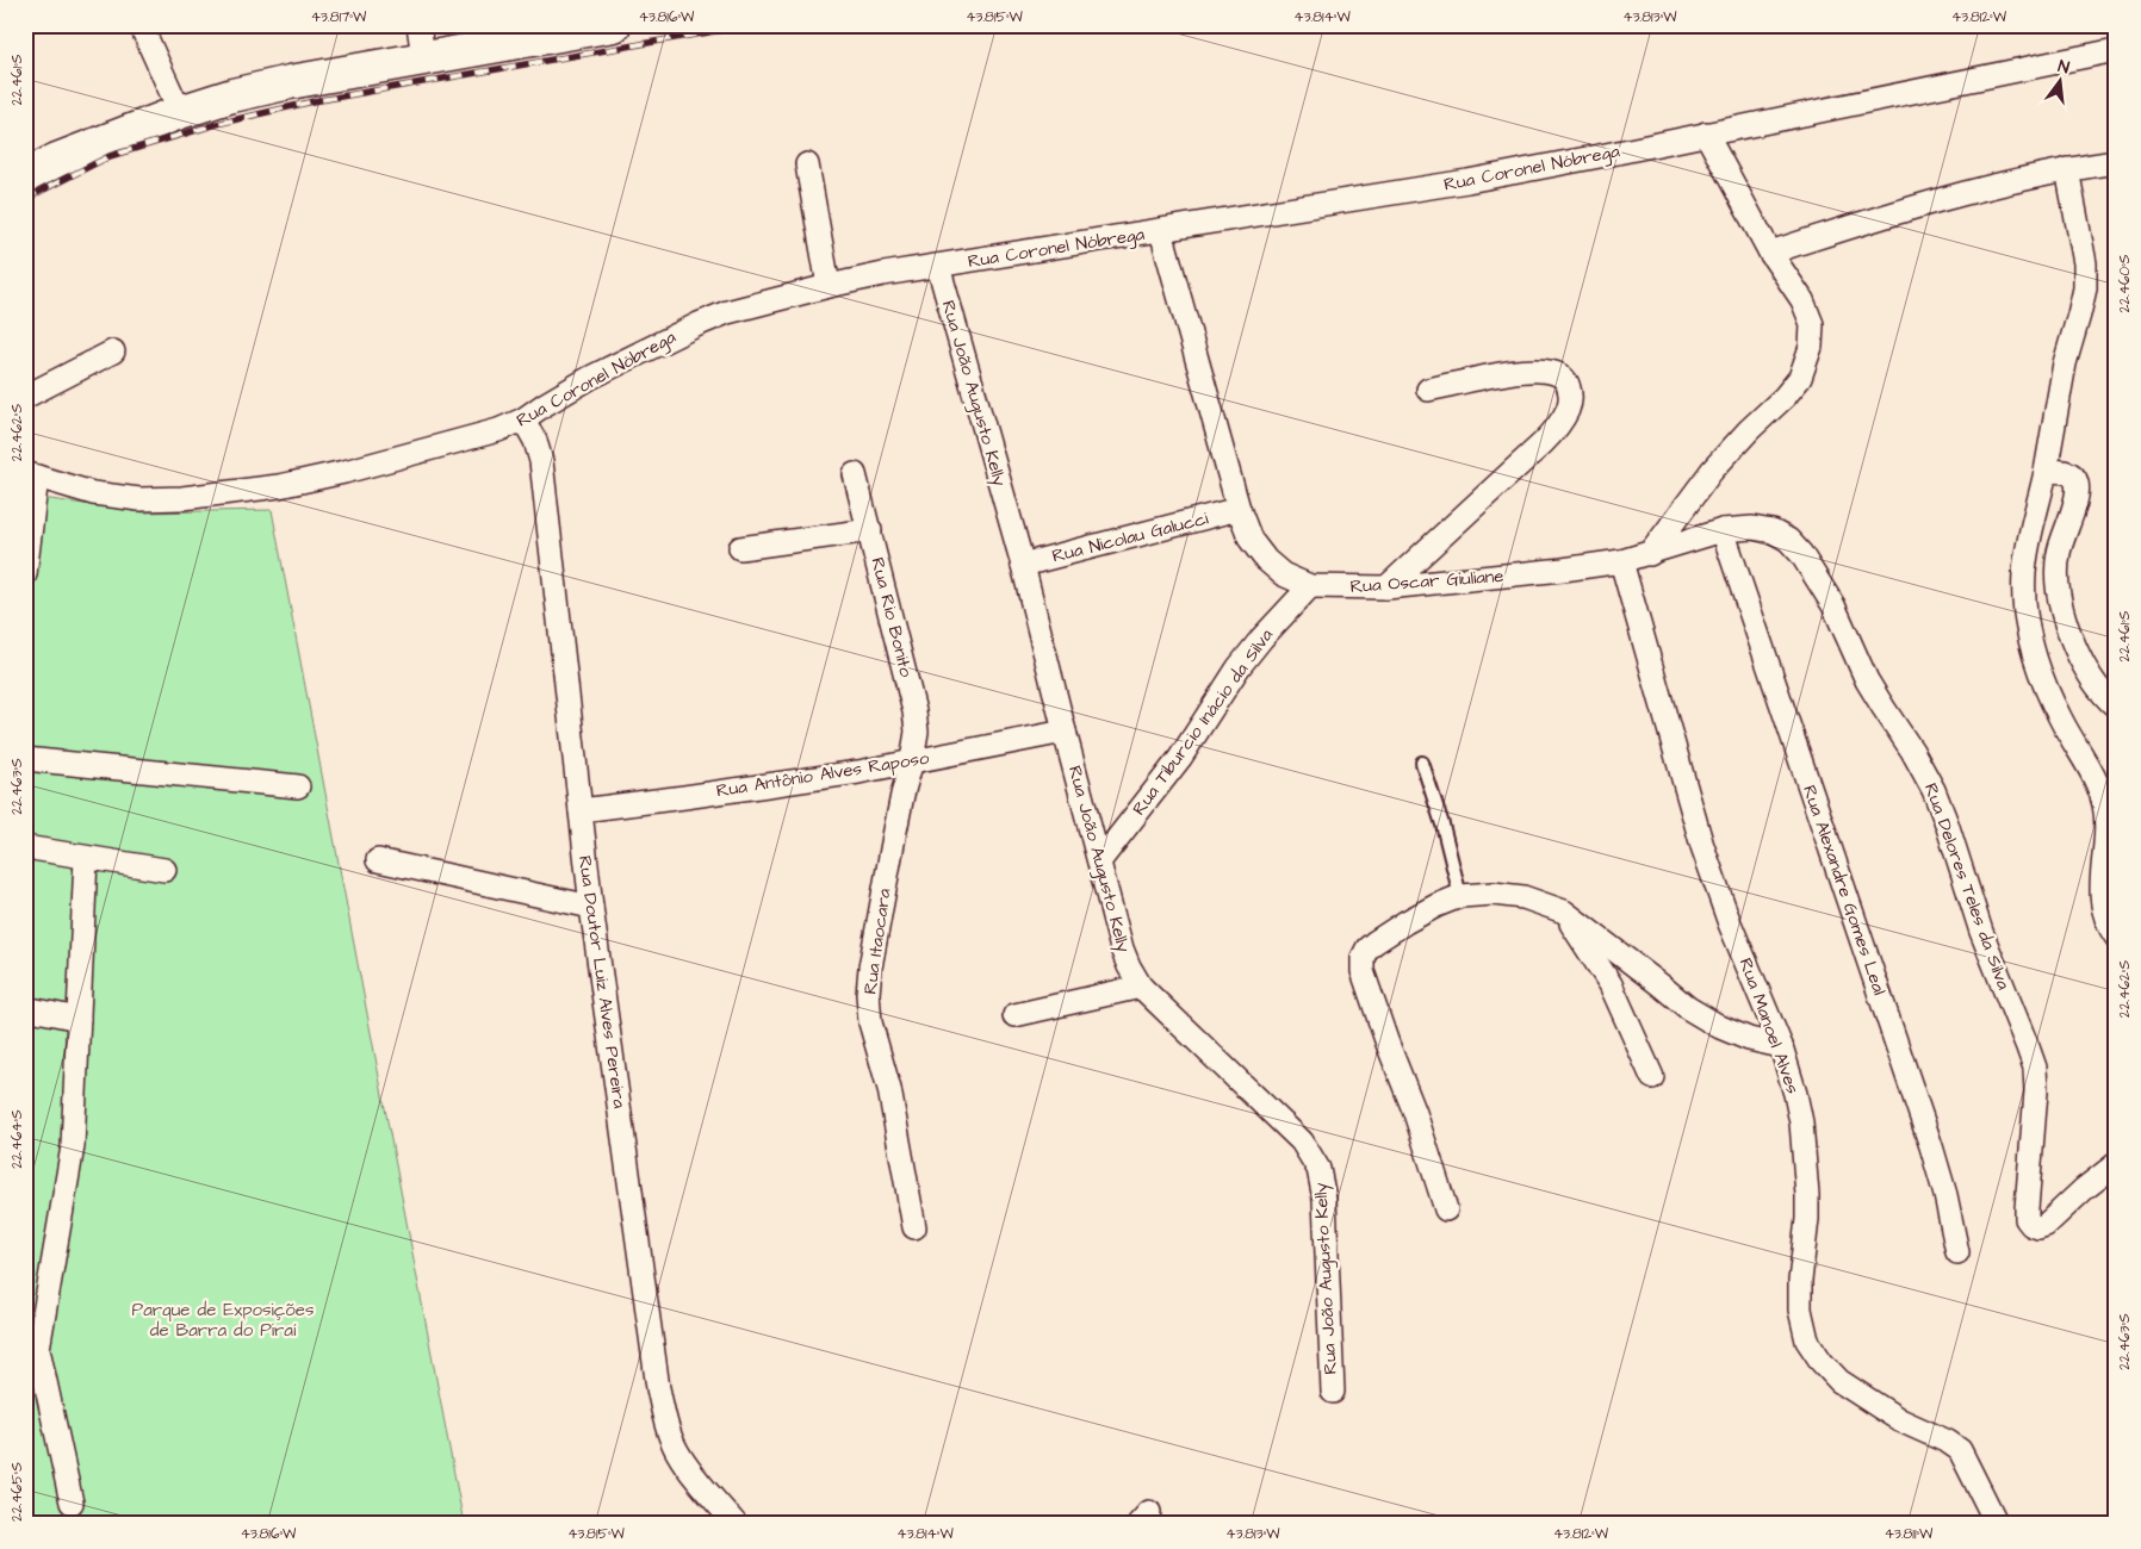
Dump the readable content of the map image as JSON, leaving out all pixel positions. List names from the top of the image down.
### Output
{
  "streets": {
    "street": [
      "Rua Coronel Nóbrega",
      "Rua João Augusto Kelly",
      "Rua Nicolau Galucci",
      "Rua Oscar Giuliane",
      "Rua Rio Bonito",
      "Rua Tiburcio Inácio da Silva",
      "Rua Antônio Alves Raposo",
      "Rua Delores Teles da Silva",
      "Rua Alexandre Gomes Leal",
      "Rua Itaocara",
      "Rua Doutor Luiz Alves Pereira",
      "Rua Manoel Alves"
    ]
  },
  "crossings": [
    ["Rua Coronel Nóbrega", "Rua João Augusto Kelly"],
    ["Rua Coronel Nóbrega", "Rua Oscar Giuliane"],
    ["Rua Coronel Nóbrega", "Rua Doutor Luiz Alves Pereira"],
    ["Rua João Augusto Kelly", "Rua Nicolau Galucci"],
    ["Rua João Augusto Kelly", "Rua Tiburcio Inácio da Silva"],
    ["Rua João Augusto Kelly", "Rua Antônio Alves Raposo"],
    ["Rua Nicolau Galucci", "Rua Oscar Giuliane"],
    ["Rua Oscar Giuliane", "Rua Tiburcio Inácio da Silva"],
    ["Rua Oscar Giuliane", "Rua Delores Teles da Silva"],
    ["Rua Oscar Giuliane", "Rua Alexandre Gomes Leal"],
    ["Rua Oscar Giuliane", "Rua Manoel Alves"],
    ["Rua Rio Bonito", "Rua Antônio Alves Raposo"],
    ["Rua Rio Bonito", "Rua Itaocara"],
    ["Rua Antônio Alves Raposo", "Rua Itaocara"],
    ["Rua Antônio Alves Raposo", "Rua Doutor Luiz Alves Pereira"],
    ["Rua Delores Teles da Silva", "Rua Alexandre Gomes Leal"]
  ],
  "parks": ["Parque de Exposições de Barra do Piraí"],
  "north": "top",
  "coordinates": [
    "43.817°W",
    "43.816°W",
    "43.815°W",
    "43.814°W",
    "43.813°W",
    "43.812°W",
    "22.461°S",
    "22.460°S",
    "22.462°S",
    "22.463°S",
    "22.464°S",
    "22.465°S",
    "43.811°W"
  ]
}
